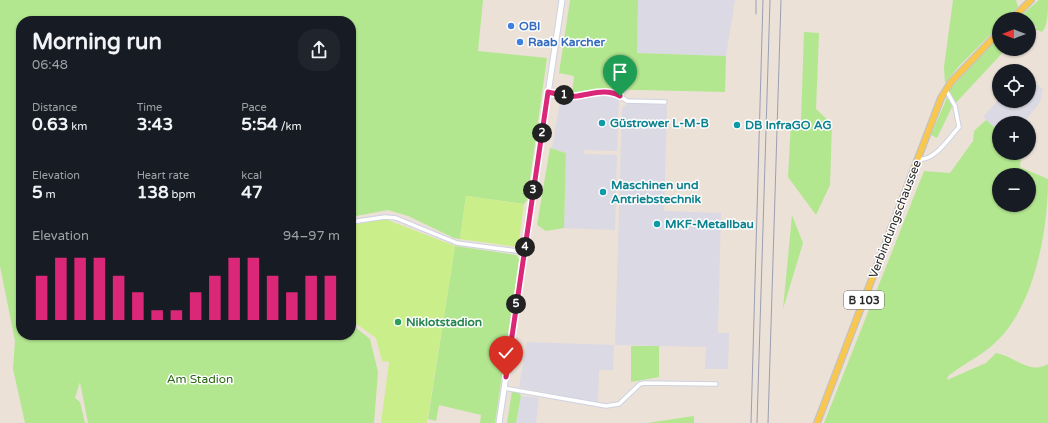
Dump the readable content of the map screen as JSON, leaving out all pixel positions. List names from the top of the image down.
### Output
{
  "streets": {
    "main road": ["Verbindungschaussee", "B 103"]
  },
  "parks": ["Am Stadion"],
  "places": [
    "OBI",
    "Raab Karcher",
    "Güstrower L-M-B",
    "DB InfraGO AG",
    "Maschinen und Antriebstechnik",
    "MKF-Metallbau",
    "Niklotstadion"
  ],
  "north": "left",
  "page": {
    "map_buttons": ["+", "−"],
    "heading": ["Morning run", "06:48"],
    "stats": [
      ["Distance", "0.63 km"],
      ["Time", "3:43"],
      ["Pace", "5:54 /km"],
      ["Elevation", "5 m"],
      ["Heart rate", "138 bpm"],
      ["kcal", "47"]
    ],
    "pins": [
      "1",
      "2",
      "3",
      "4",
      "5"
    ],
    "chart": ["Elevation", "94–97 m"]
  }
}
